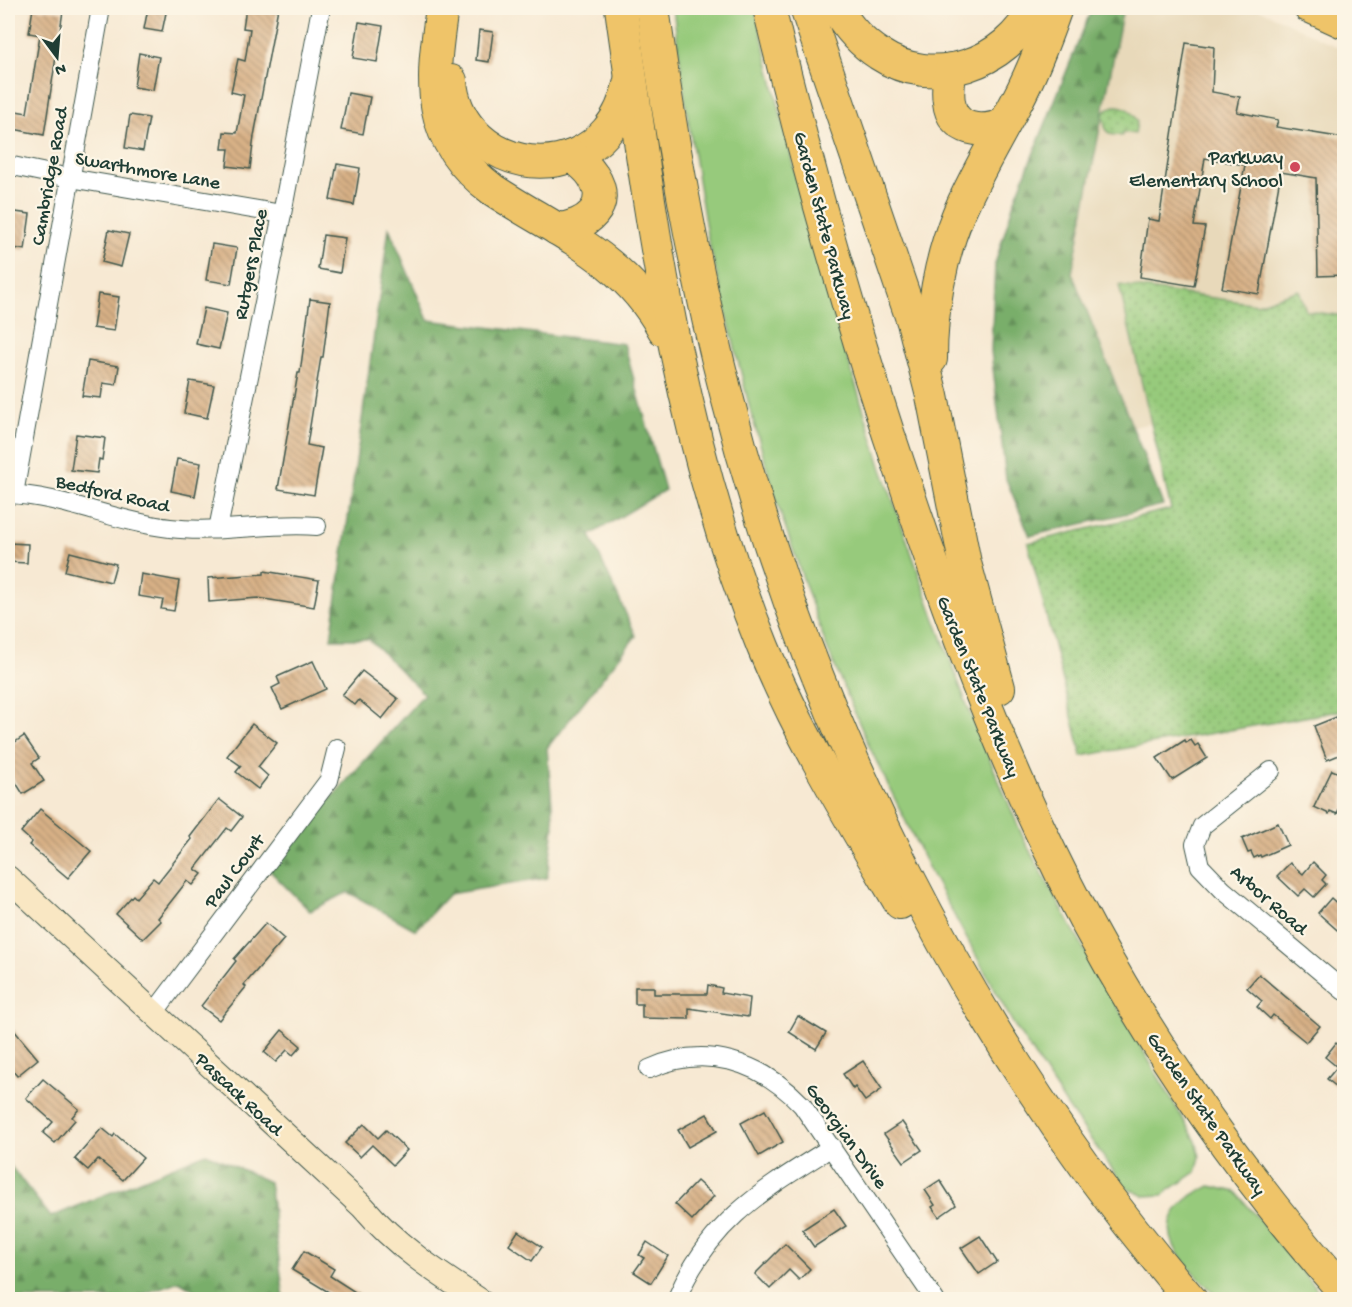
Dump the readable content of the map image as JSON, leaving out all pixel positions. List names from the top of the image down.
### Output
{
  "streets": {
    "highway": ["Garden State Parkway"],
    "street": [
      "Swarthmore Lane",
      "Cambridge Road",
      "Rutgers Place",
      "Bedford Road",
      "Paul Court",
      "Arbor Road",
      "Pascack Road",
      "Georgian Drive"
    ]
  },
  "crossings": [
    ["Swarthmore Lane", "Cambridge Road"],
    ["Swarthmore Lane", "Rutgers Place"],
    ["Cambridge Road", "Bedford Road"],
    ["Rutgers Place", "Bedford Road"],
    ["Paul Court", "Pascack Road"]
  ],
  "places": ["Parkway Elementary School"],
  "north": "bottom"
}
